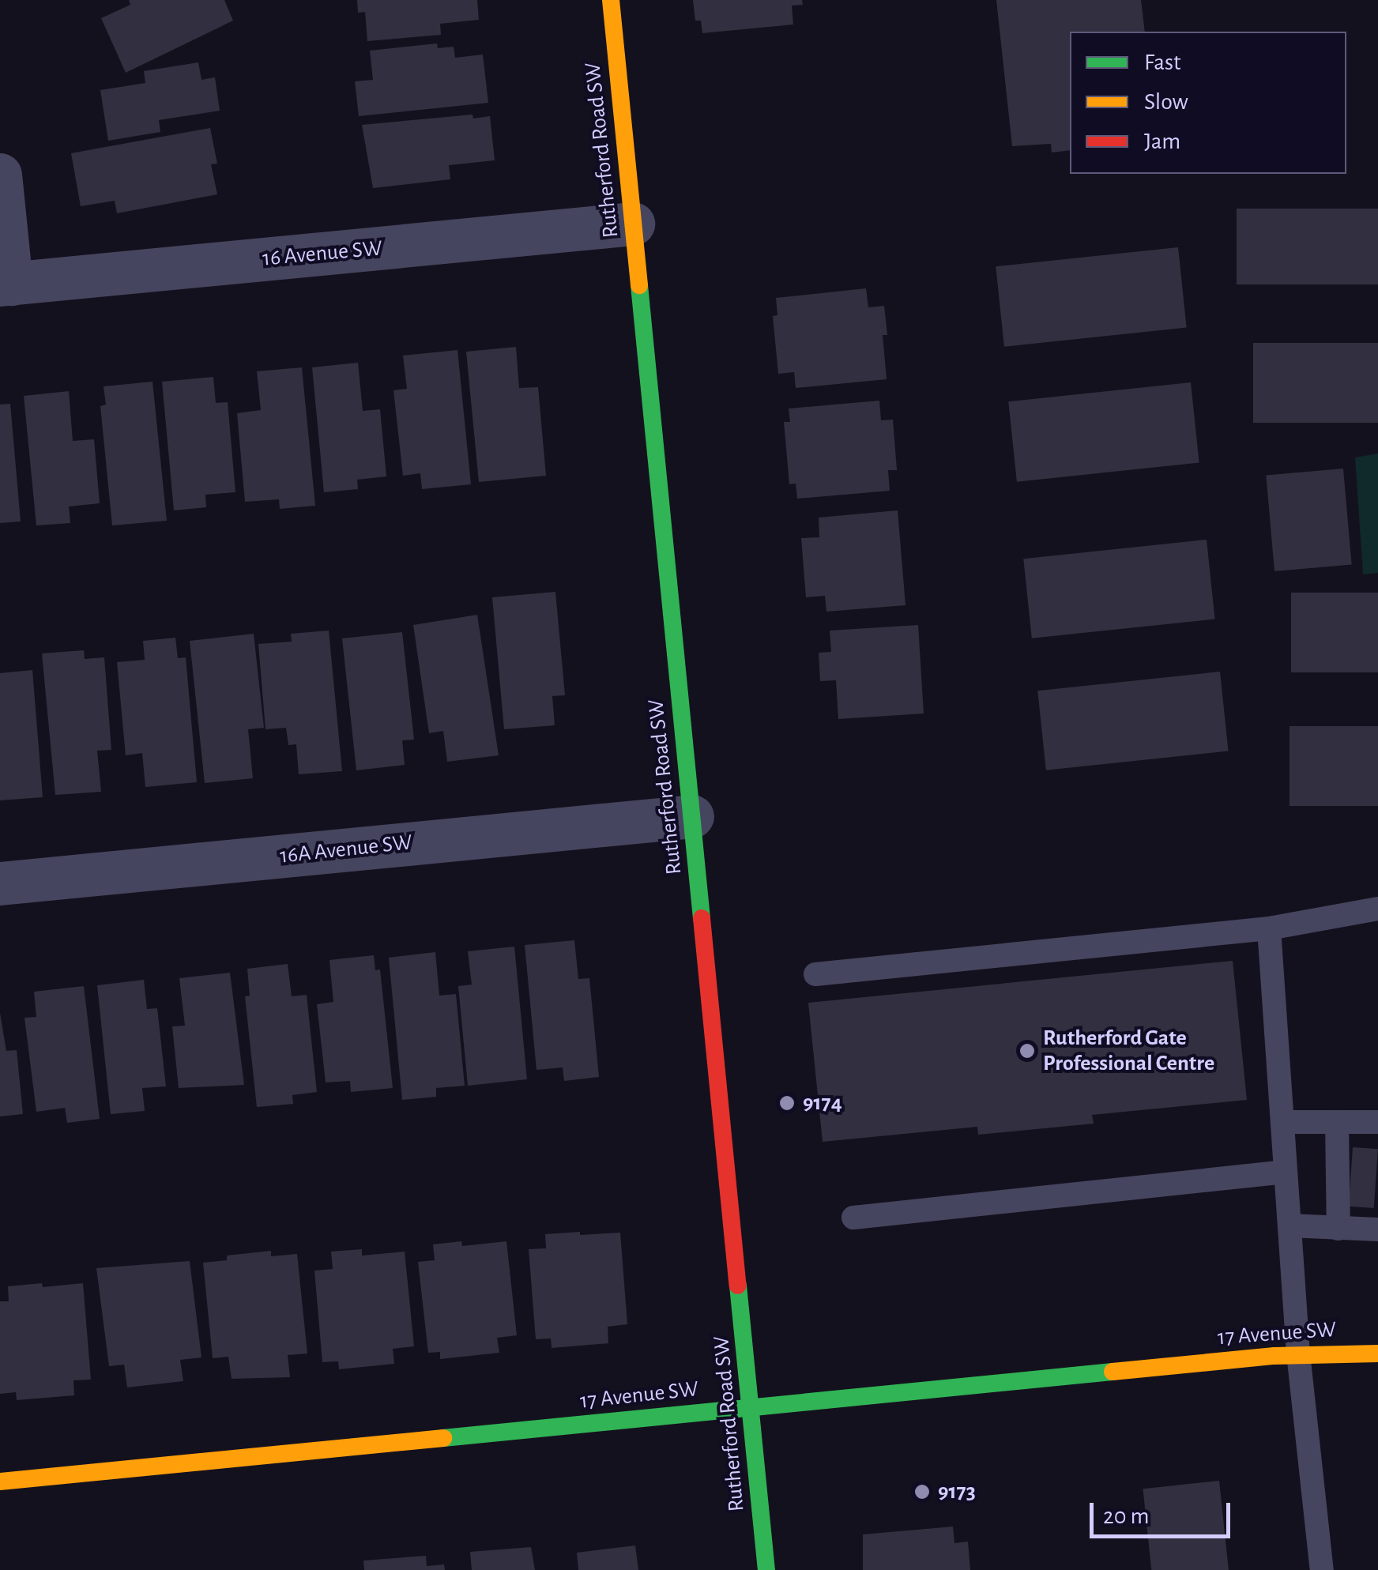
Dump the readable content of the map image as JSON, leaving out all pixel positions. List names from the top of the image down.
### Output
{
  "streets": {
    "street": [
      "Rutherford Road SW",
      "16 Avenue SW",
      "16A Avenue SW",
      "17 Avenue SW"
    ]
  },
  "crossings": [
    ["Rutherford Road SW", "16 Avenue SW"],
    ["Rutherford Road SW", "16A Avenue SW"],
    ["Rutherford Road SW", "17 Avenue SW"]
  ],
  "places": ["Rutherford Gate Professional Centre", "9174", "9173"],
  "legend": ["Fast", "Slow", "Jam"],
  "scale_bar": "20 m"
}
